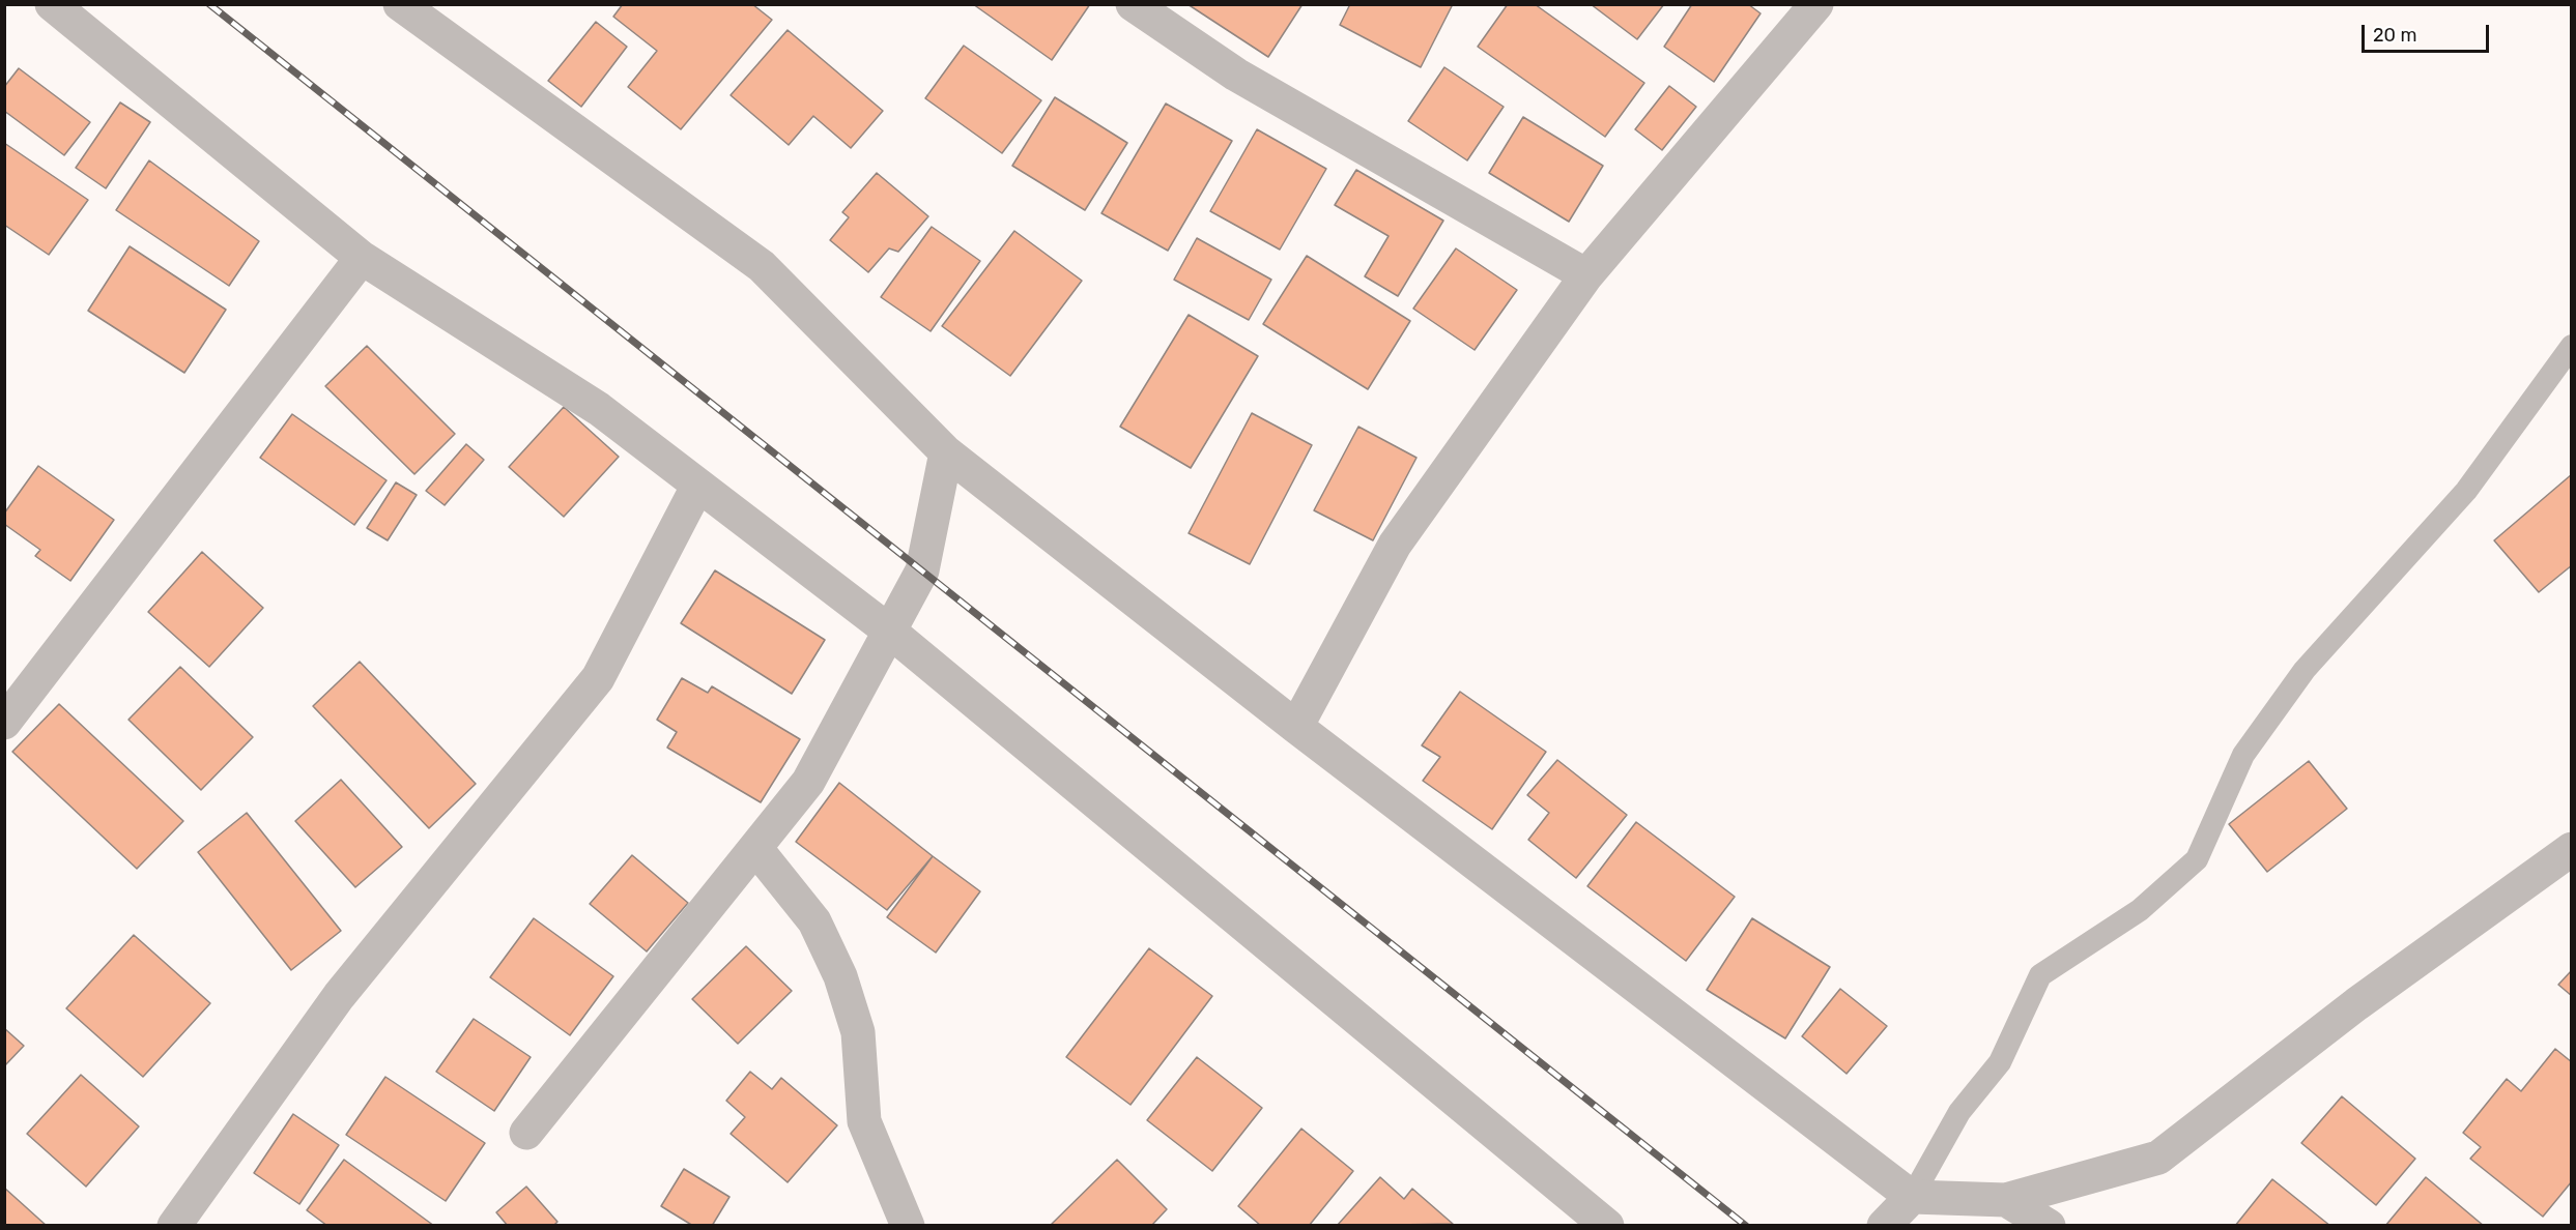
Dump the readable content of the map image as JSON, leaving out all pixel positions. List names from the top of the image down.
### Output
{
  "scale_bar": "20 m"
}
